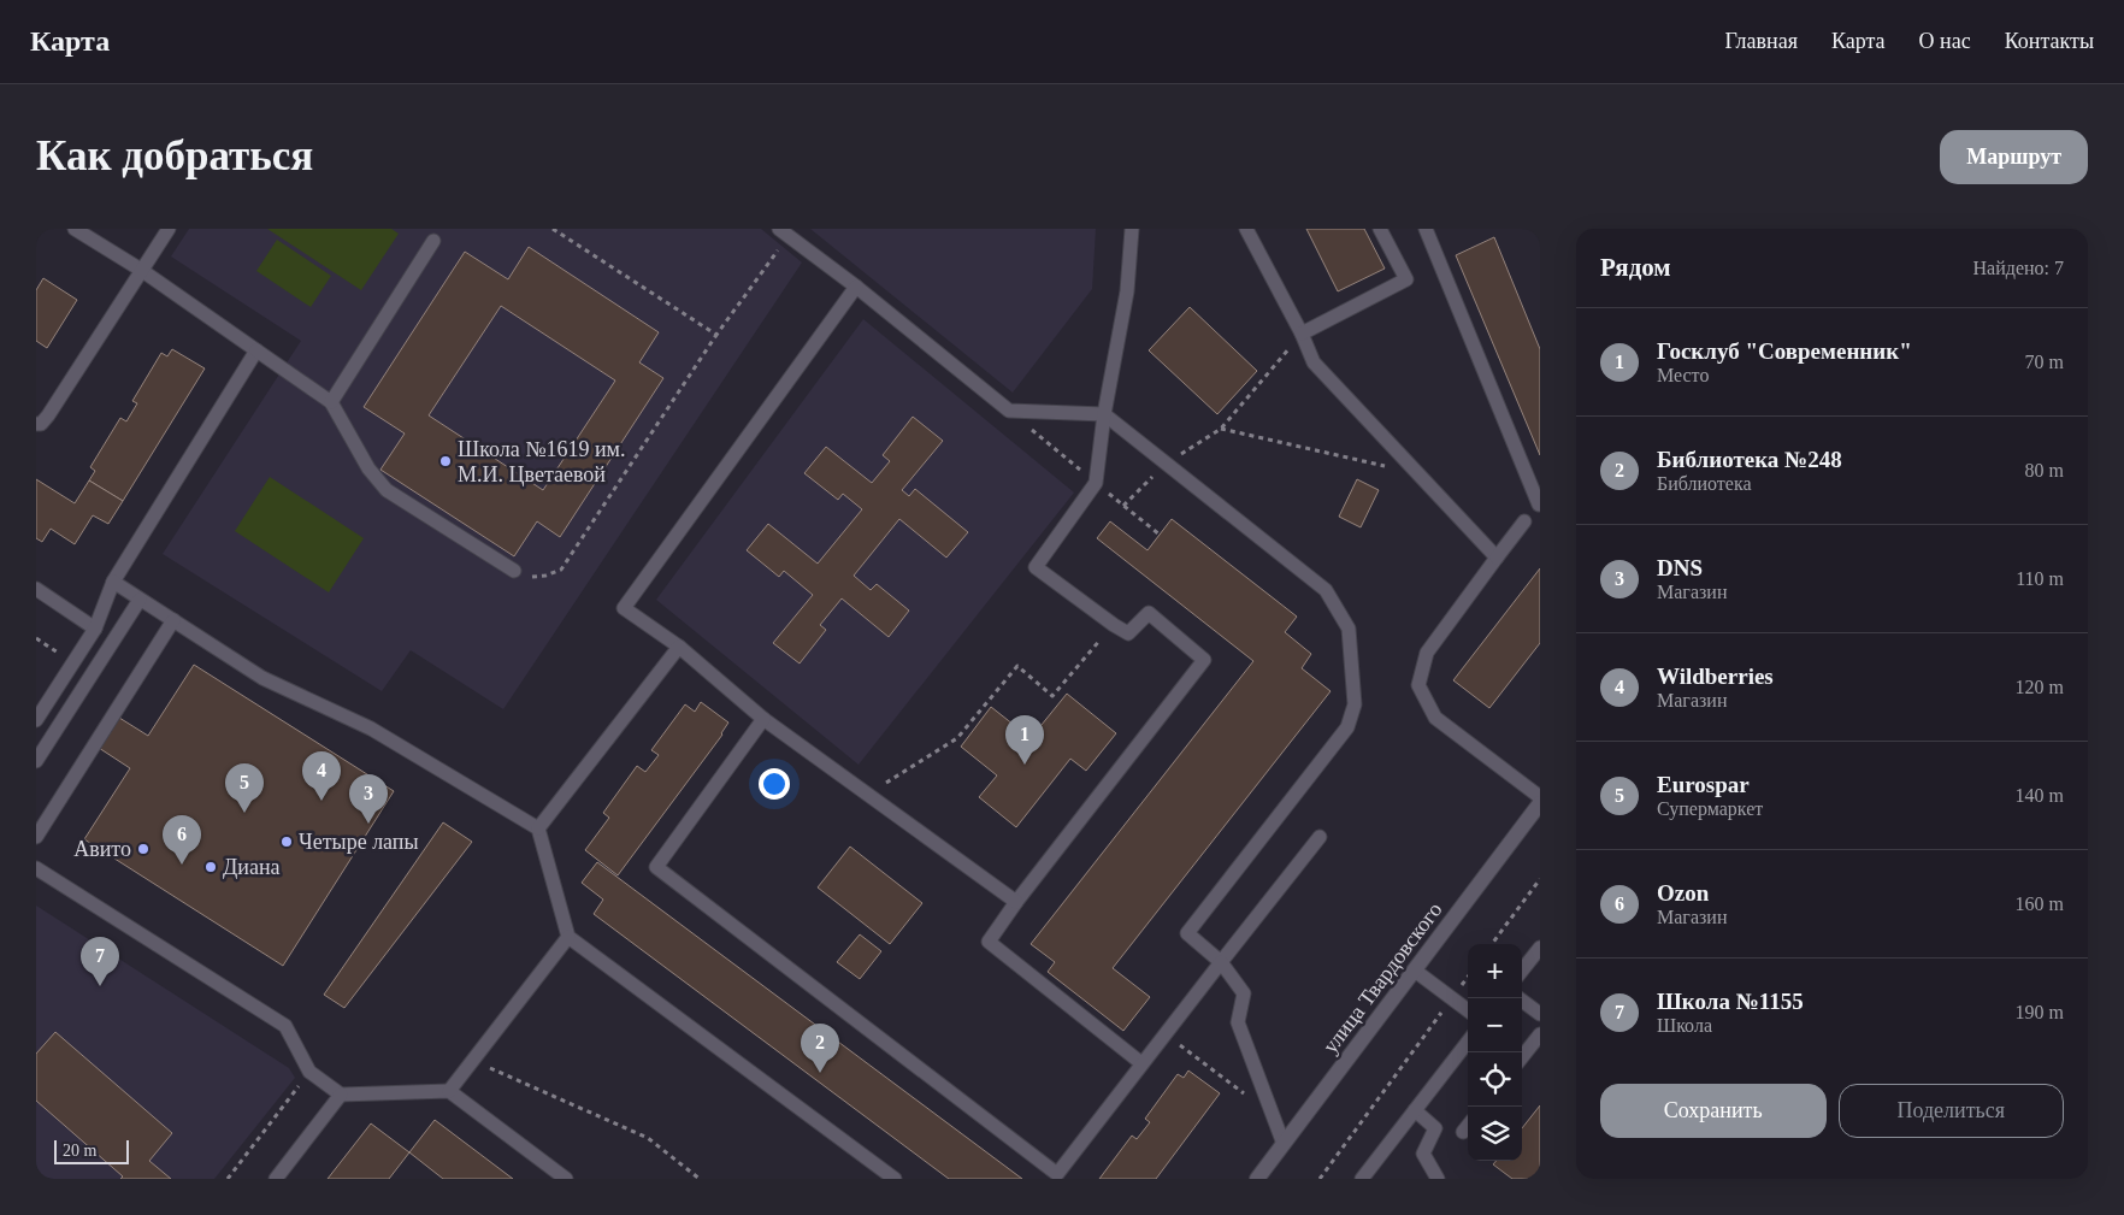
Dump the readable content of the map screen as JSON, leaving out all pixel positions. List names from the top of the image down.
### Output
{
  "streets": {
    "main road": ["улица Твардовского"]
  },
  "places": [
    "Школа №1619 им. М.И. Цветаевой",
    "Четыре лапы",
    "Авито",
    "Диана"
  ],
  "scale_bar": "20 m",
  "page": {
    "header": "Карта",
    "nav": [
      "Главная",
      "Карта",
      "О нас",
      "Контакты"
    ],
    "buttons": [
      "Маршрут",
      ["Сохранить", "Поделиться"]
    ],
    "title": "Как добраться",
    "heading": ["Рядом", "Найдено: 7"],
    "list": [
      {
        "mark": "1",
        "name": "Госклуб \"Современник\"",
        "note": "Место",
        "value": "70 m"
      },
      {
        "mark": "2",
        "name": "Библиотека №248",
        "note": "Библиотека",
        "value": "80 m"
      },
      {
        "mark": "3",
        "name": "DNS",
        "note": "Магазин",
        "value": "110 m"
      },
      {
        "mark": "4",
        "name": "Wildberries",
        "note": "Магазин",
        "value": "120 m"
      },
      {
        "mark": "5",
        "name": "Eurospar",
        "note": "Супермаркет",
        "value": "140 m"
      },
      {
        "mark": "6",
        "name": "Ozon",
        "note": "Магазин",
        "value": "160 m"
      },
      {
        "mark": "7",
        "name": "Школа №1155",
        "note": "Школа",
        "value": "190 m"
      }
    ],
    "pins": [
      "1",
      "4",
      "5",
      "3",
      "6",
      "7",
      "2"
    ],
    "map_buttons": ["+", "−"],
    "scale": "20 m"
  }
}
